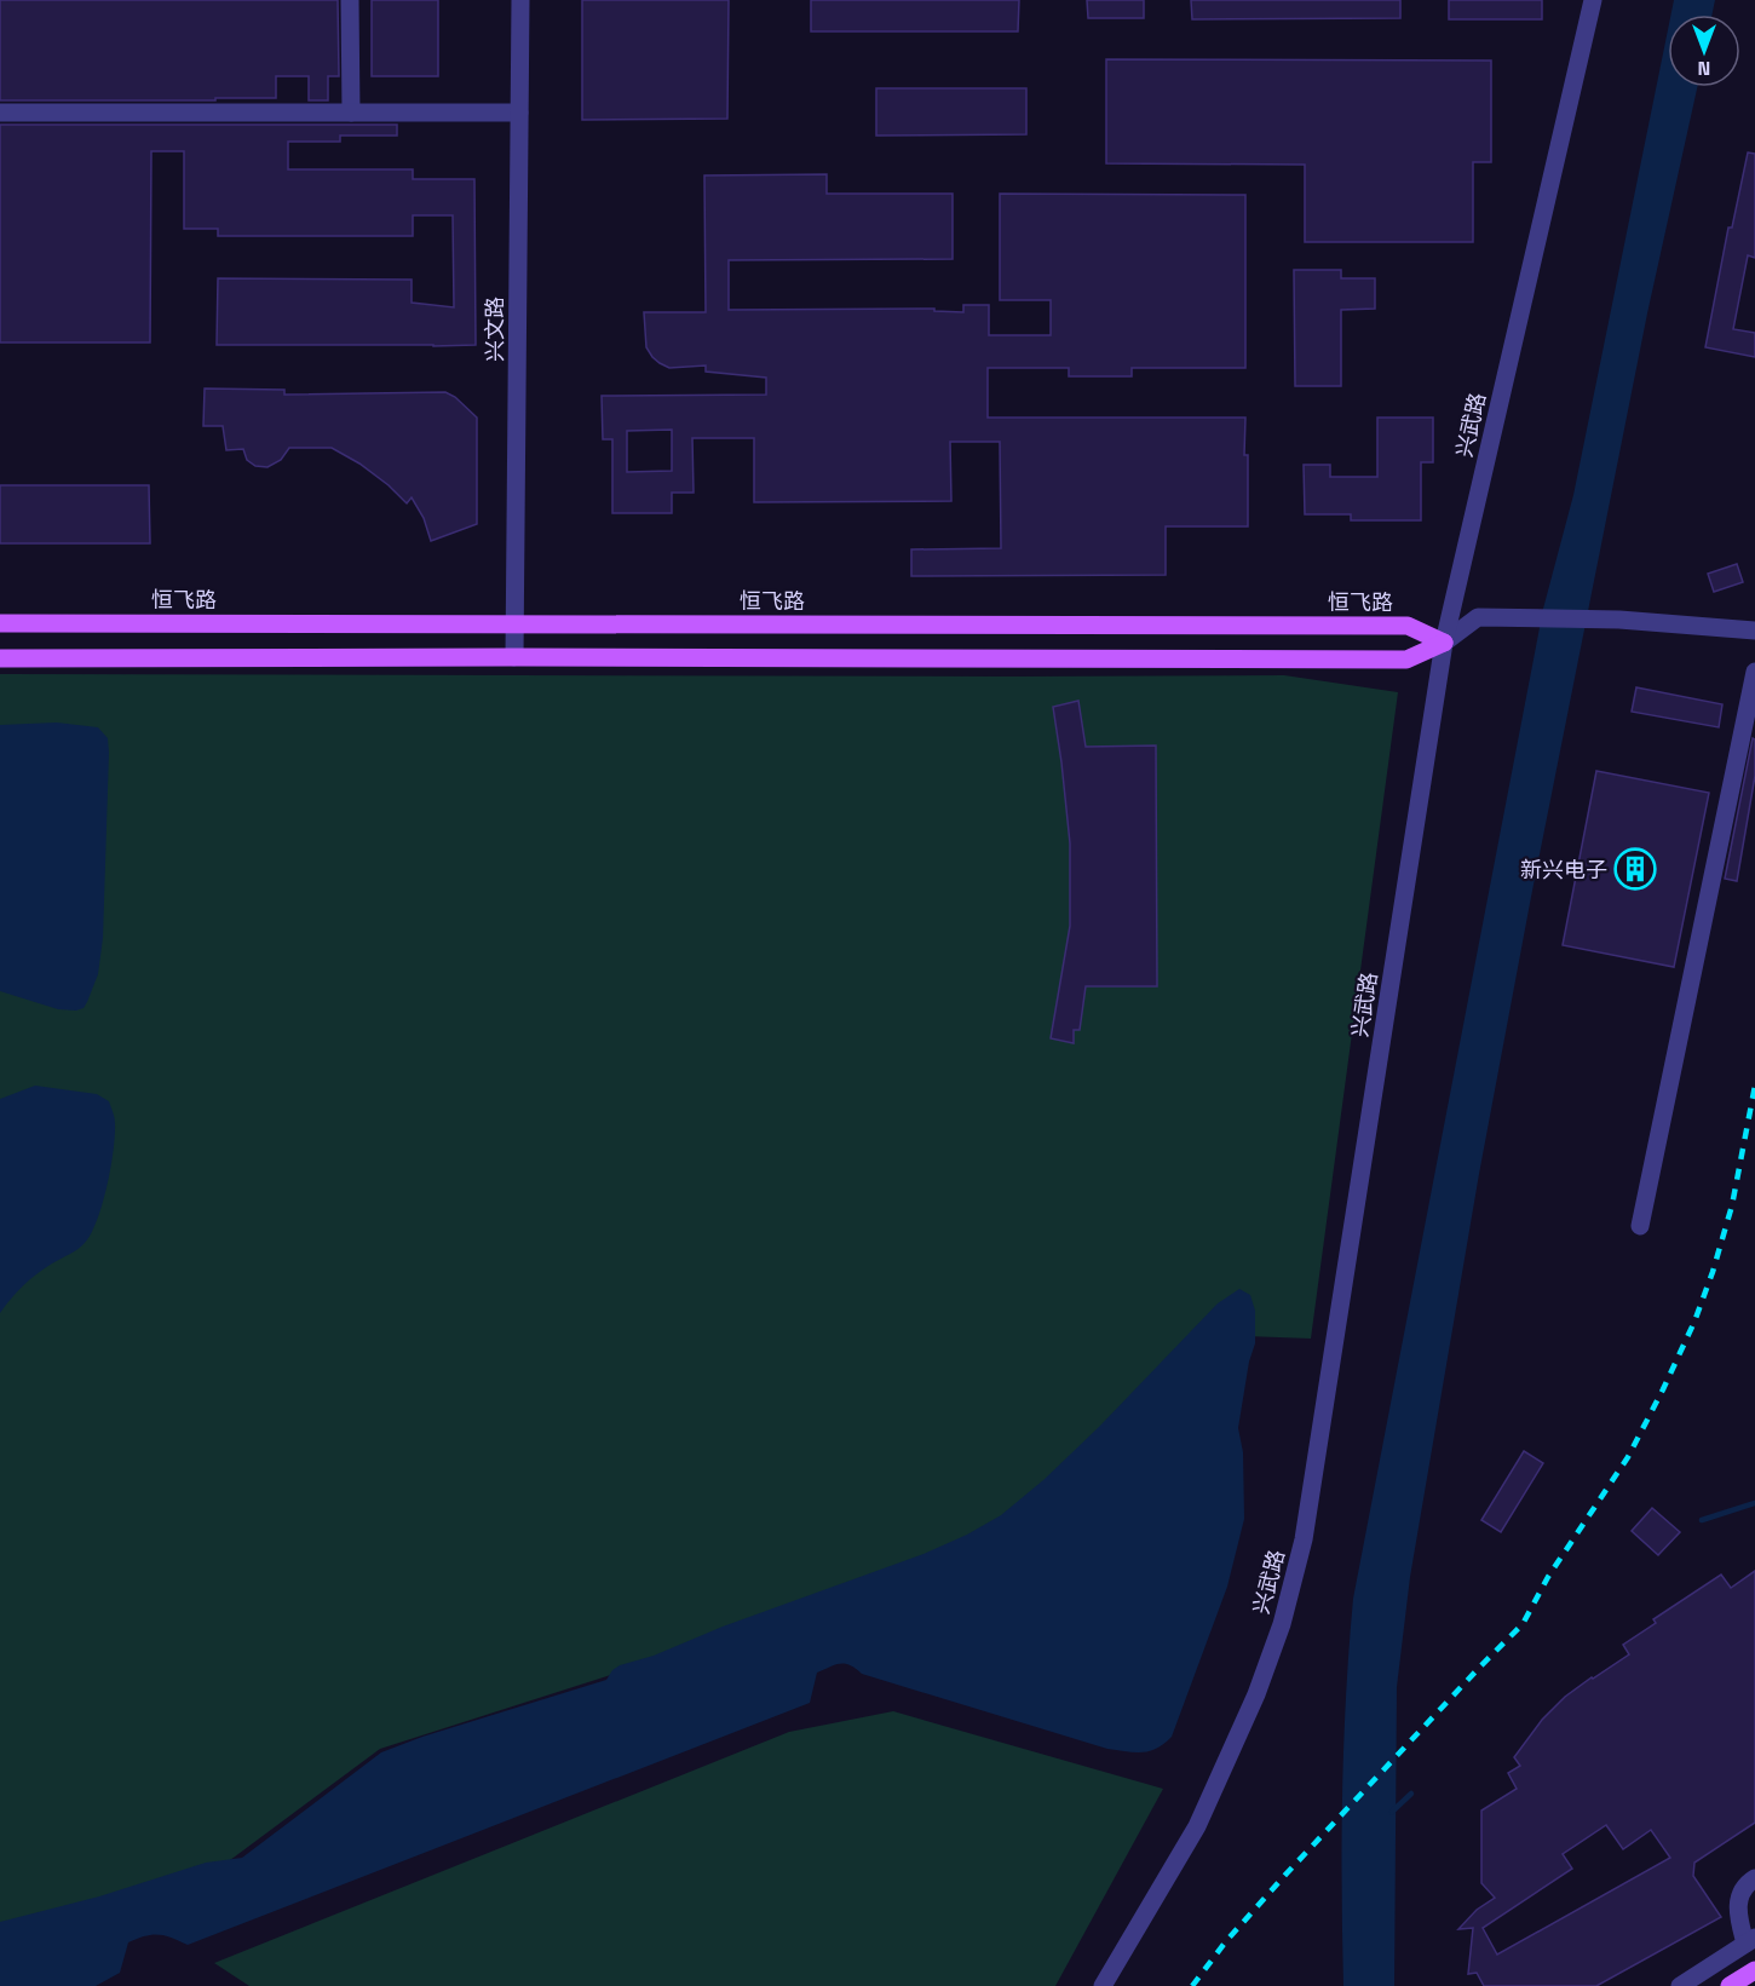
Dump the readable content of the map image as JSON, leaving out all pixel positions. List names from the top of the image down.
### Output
{
  "streets": {
    "main road": ["恒飞路"],
    "street": ["兴文路", "兴武路"]
  },
  "crossings": [
    ["兴文路", "恒飞路"],
    ["兴武路", "恒飞路"]
  ],
  "places": {
    "building": ["新兴电子"]
  },
  "north": "bottom"
}
